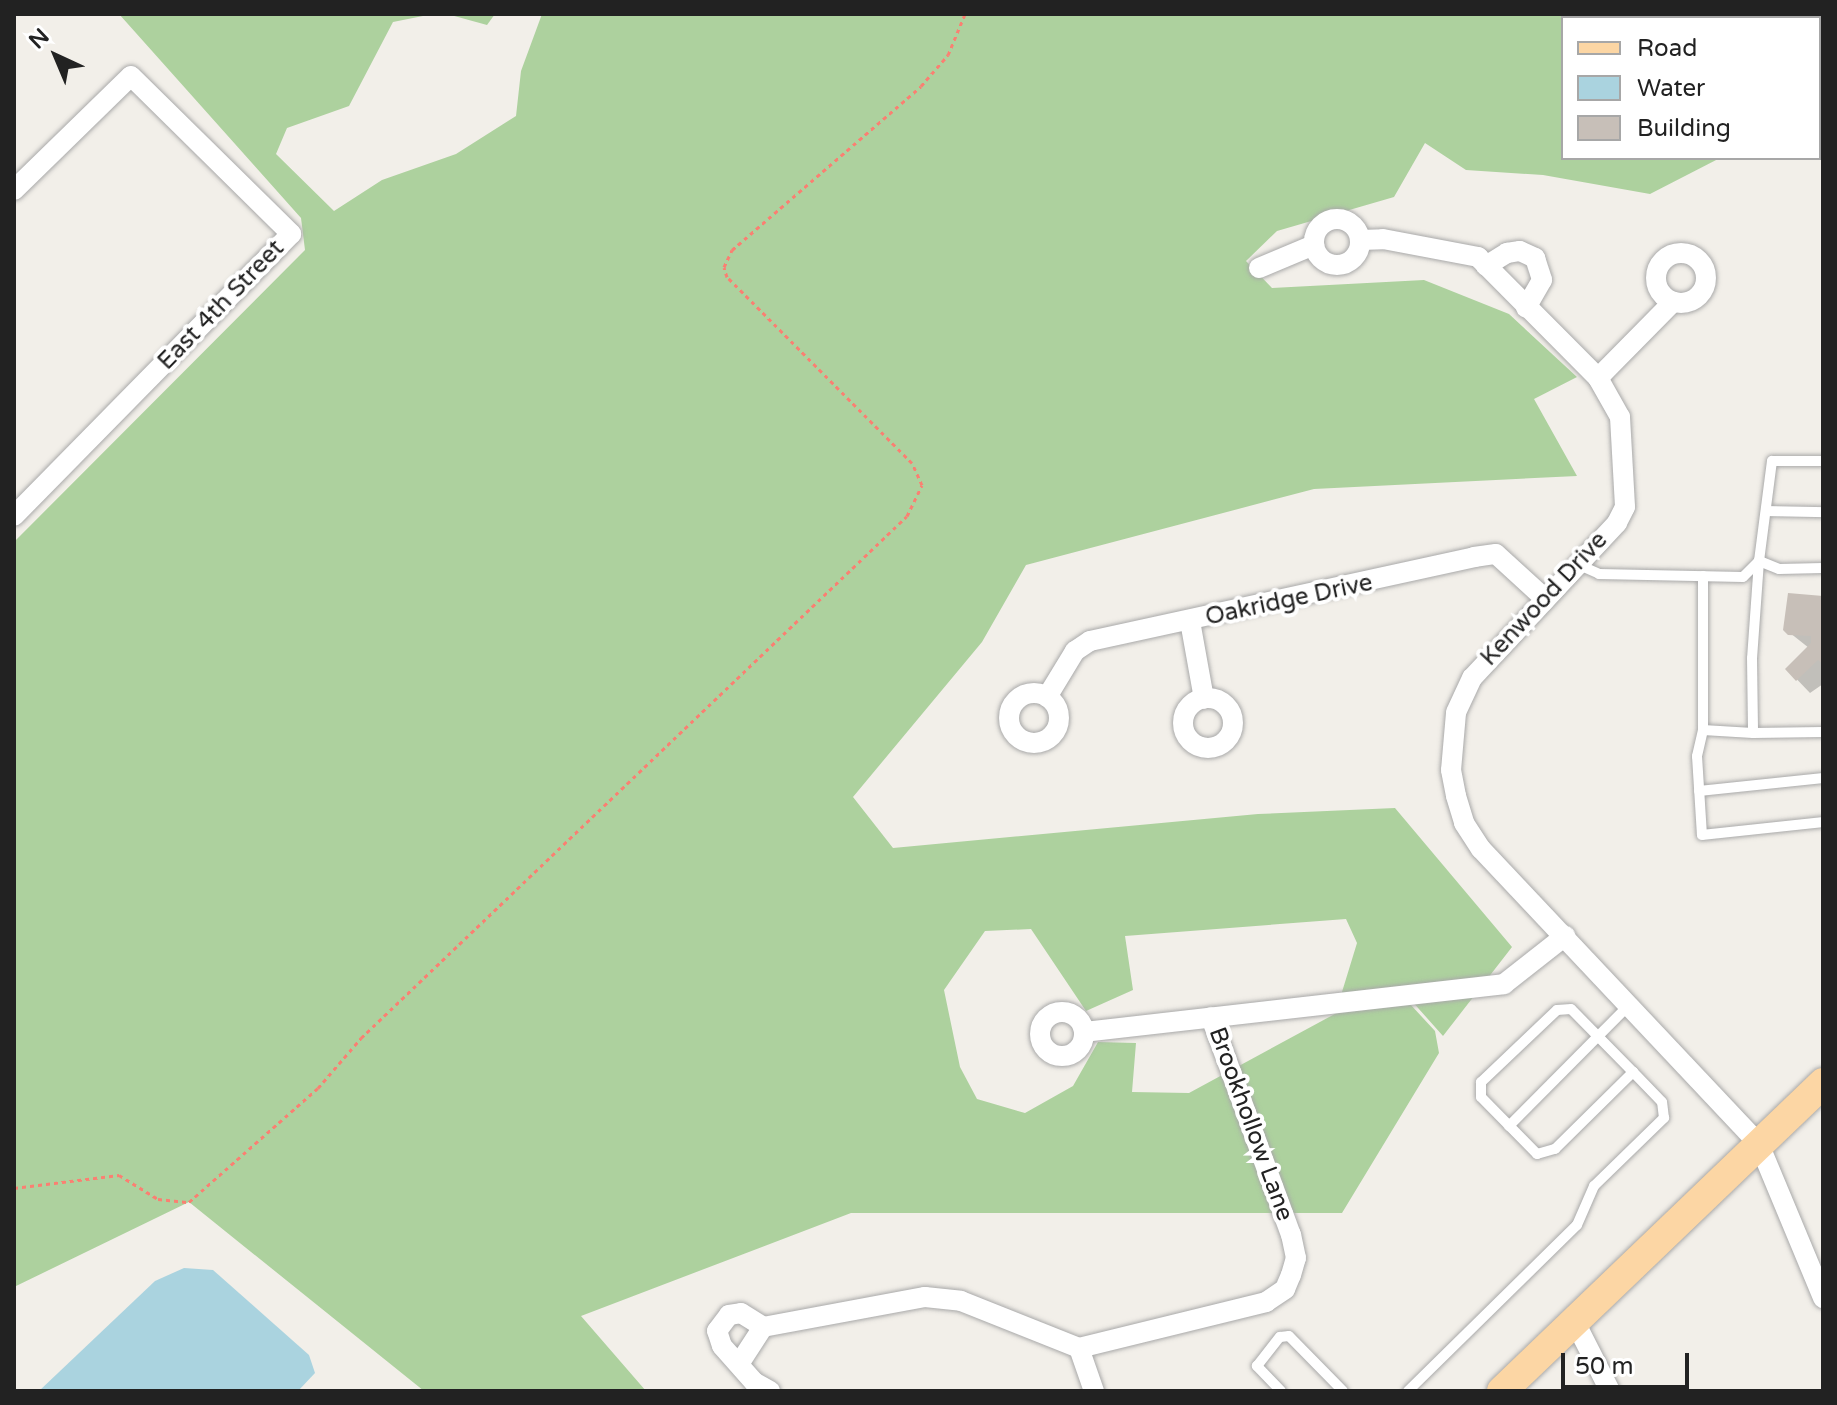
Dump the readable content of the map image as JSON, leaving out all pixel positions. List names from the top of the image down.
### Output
{
  "streets": {
    "street": [
      "East 4th Street",
      "Kenwood Drive",
      "Oakridge Drive",
      "Brookhollow Lane"
    ]
  },
  "crossings": [
    ["Kenwood Drive", "Oakridge Drive"],
    ["Kenwood Drive", "Brookhollow Lane"]
  ],
  "legend": ["Road", "Water", "Building"],
  "scale_bar": "50 m",
  "north": "top left"
}
